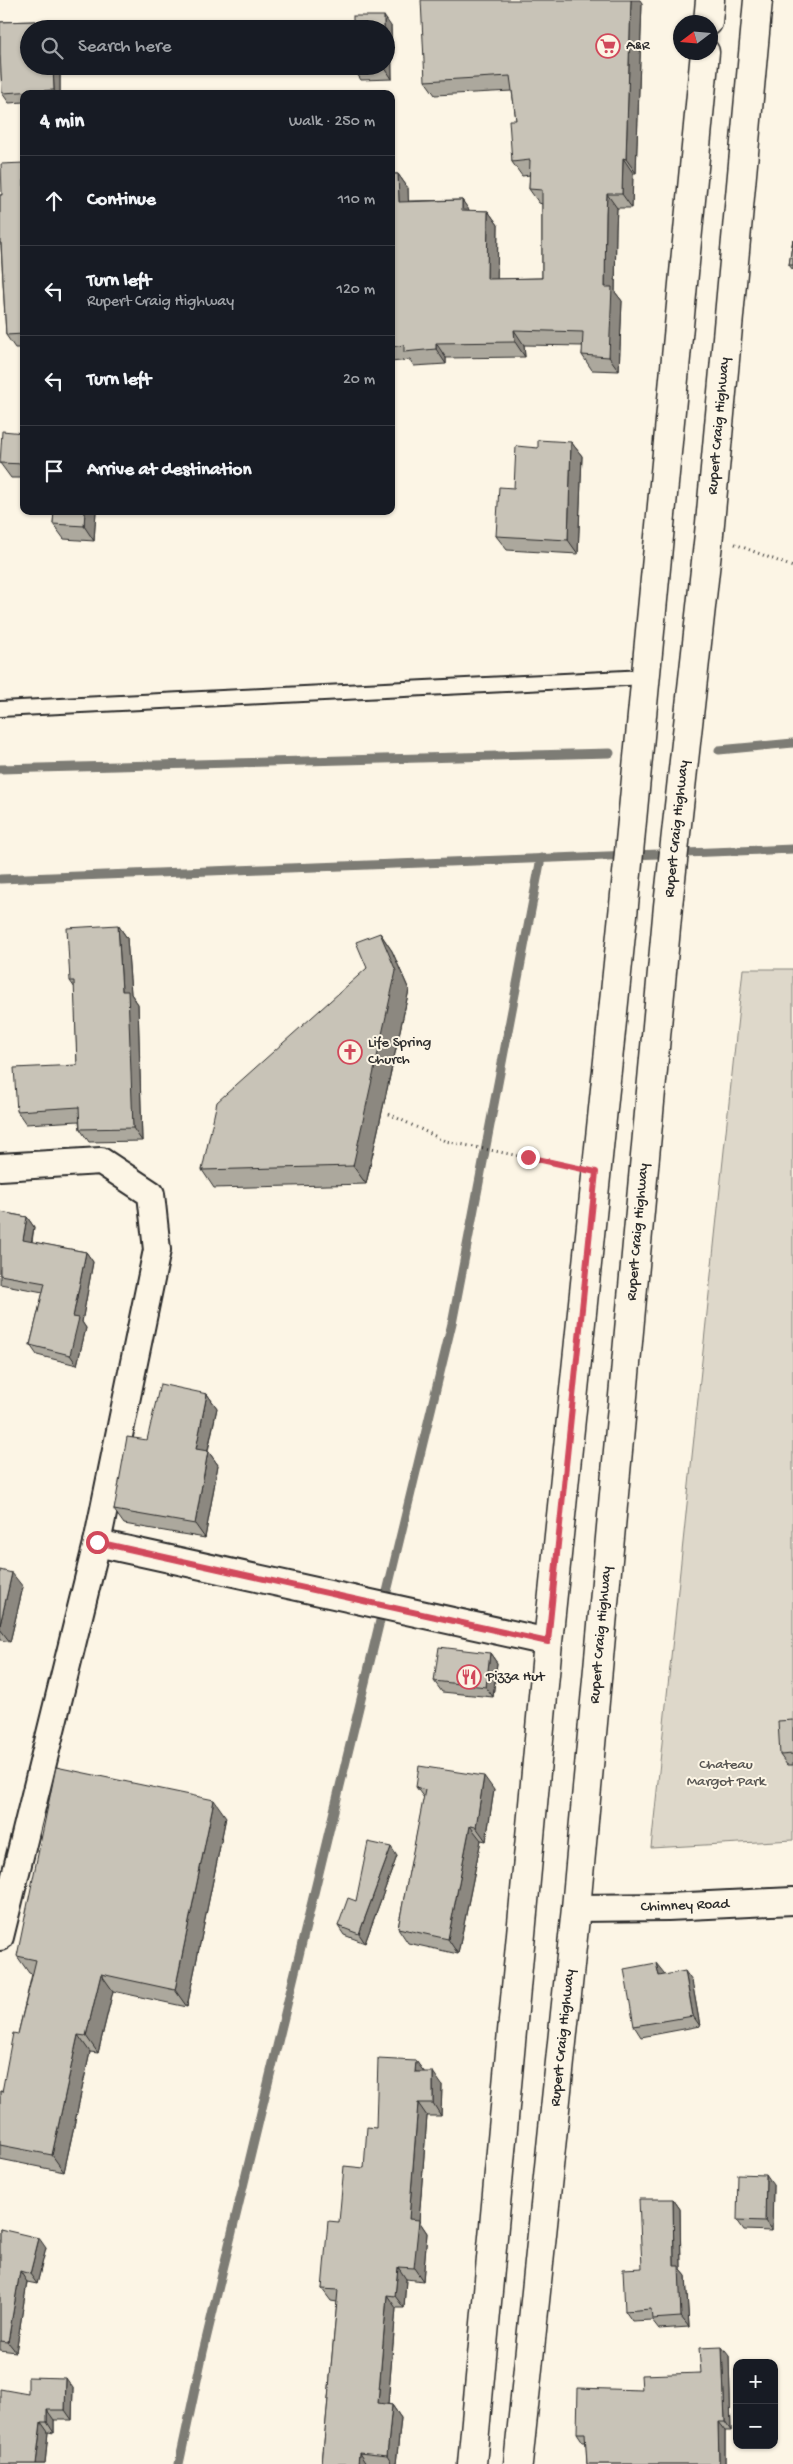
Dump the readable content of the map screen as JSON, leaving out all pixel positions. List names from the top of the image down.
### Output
{
  "streets": {
    "main road": ["Rupert Craig Highway"],
    "street": ["Chimney Road"]
  },
  "crossings": [
    ["Rupert Craig Highway", "Chimney Road"]
  ],
  "parks": ["Chateau Margot Park"],
  "places": {
    "supermarket": ["A&R"],
    "church": ["Life Spring Church"],
    "restaurant": ["Pizza Hut"]
  },
  "north": "left",
  "page": {
    "search": "Search here",
    "heading": ["4 min", "Walk · 250 m"],
    "list": [
      ["Continue", "110 m"],
      ["Turn left", "Rupert Craig Highway", "120 m"],
      ["Turn left", "20 m"],
      "Arrive at destination"
    ],
    "map_buttons": ["+", "−"]
  }
}
